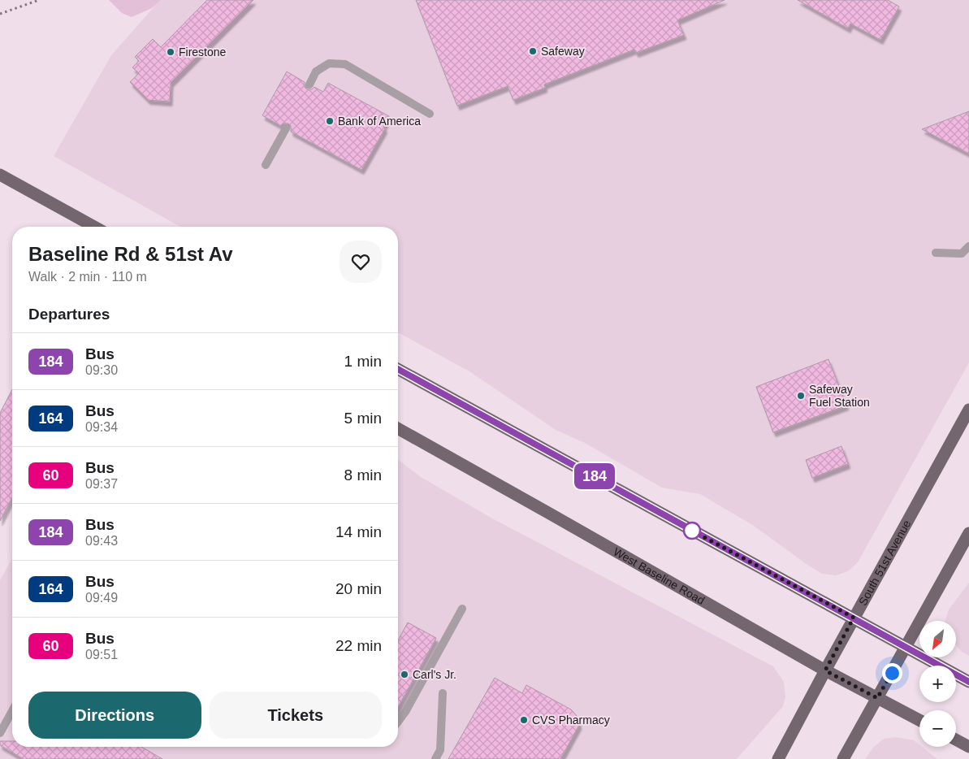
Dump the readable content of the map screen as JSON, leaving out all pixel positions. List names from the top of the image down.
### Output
{
  "streets": {
    "main road": ["South 51st Avenue", "West Baseline Road"]
  },
  "crossings": [
    ["South 51st Avenue", "West Baseline Road"]
  ],
  "places": [
    "Safeway",
    "Firestone",
    "Bank of America",
    "Safeway Fuel Station",
    "Carl's Jr.",
    "CVS Pharmacy"
  ],
  "lines": ["bus line 184"],
  "north": "bottom left",
  "page": {
    "on_map": "184",
    "heading": [
      ["Baseline Rd & 51st Av", "Walk · 2 min · 110 m"],
      "Departures"
    ],
    "list": [
      {
        "mark": "184",
        "name": "Bus",
        "note": "09:30",
        "value": "1 min"
      },
      {
        "mark": "164",
        "name": "Bus",
        "note": "09:34",
        "value": "5 min"
      },
      {
        "mark": "60",
        "name": "Bus",
        "note": "09:37",
        "value": "8 min"
      },
      {
        "mark": "184",
        "name": "Bus",
        "note": "09:43",
        "value": "14 min"
      },
      {
        "mark": "164",
        "name": "Bus",
        "note": "09:49",
        "value": "20 min"
      },
      {
        "mark": "60",
        "name": "Bus",
        "note": "09:51",
        "value": "22 min"
      }
    ],
    "map_buttons": ["+", "−"],
    "buttons": ["Directions", "Tickets"]
  }
}
